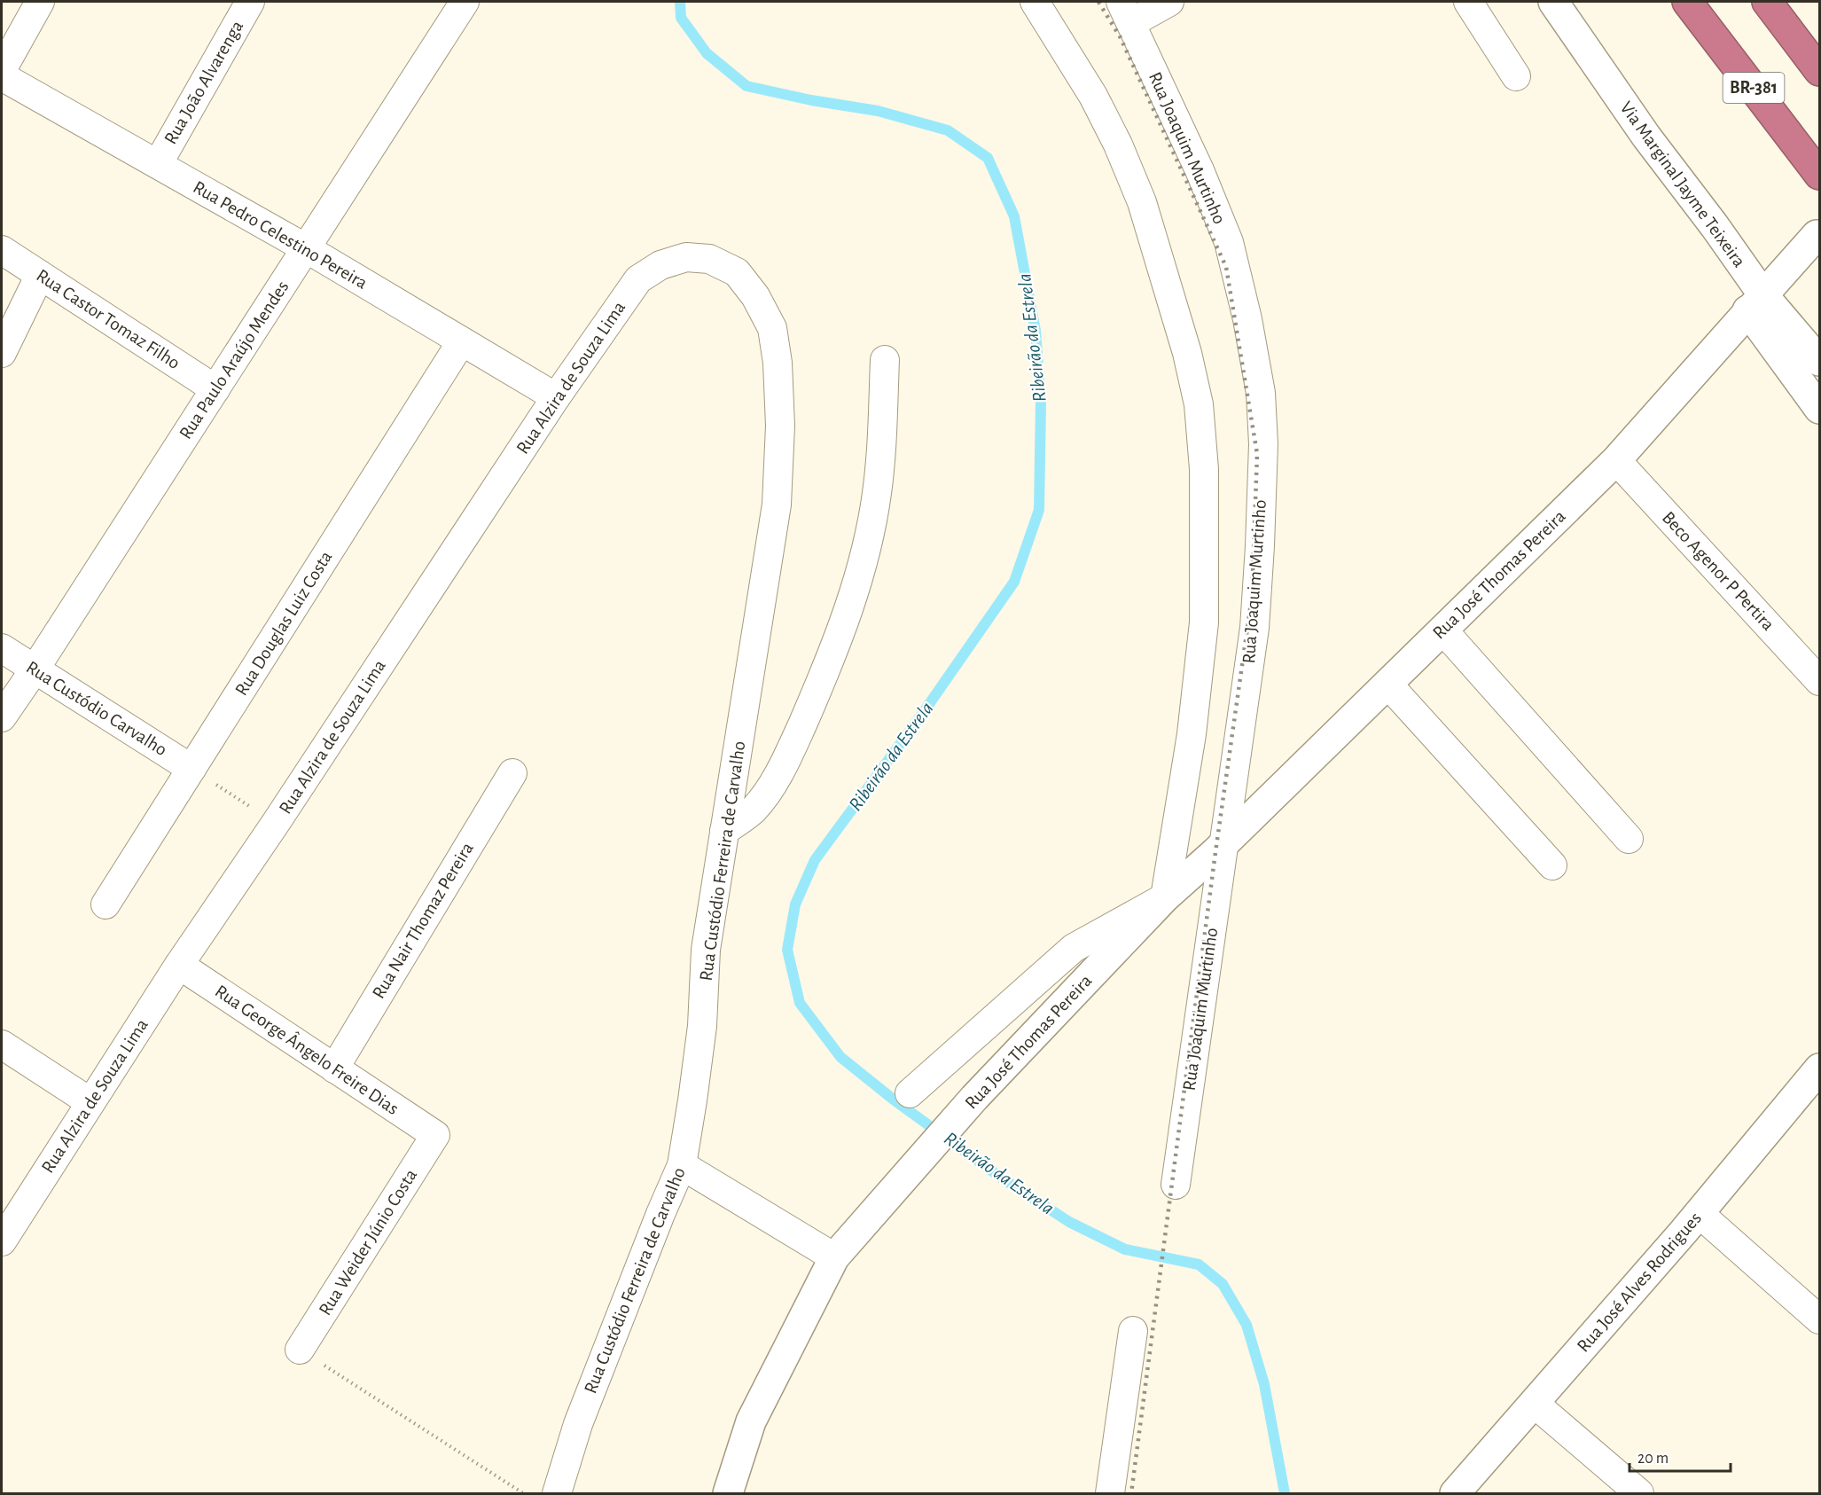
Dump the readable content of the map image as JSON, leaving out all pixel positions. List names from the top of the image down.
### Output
{
  "streets": {
    "highway": ["BR-381"],
    "street": [
      "Rua João Alvarenga",
      "Rua Joaquim Murtinho",
      "Via Marginal Jayme Teixeira",
      "Rua Pedro Celestino Pereira",
      "Rua Castor Tomaz Filho",
      "Rua Paulo Araújo Mendes",
      "Rua Alzira de Souza Lima",
      "Beco Agenor P Pertira",
      "Rua José Thomas Pereira",
      "Rua Douglas Luiz Costa",
      "Rua Custódio Carvalho",
      "Rua Custódio Ferreira de Carvalho",
      "Rua Nair Thomaz Pereira",
      "Rua George Ângelo Freire Dias",
      "Rua Weider Júnio Costa",
      "Rua José Alves Rodrigues"
    ]
  },
  "crossings": [
    ["Rua João Alvarenga", "Rua Pedro Celestino Pereira"],
    ["Rua Joaquim Murtinho", "Rua José Thomas Pereira"],
    ["Via Marginal Jayme Teixeira", "Rua José Thomas Pereira"],
    ["Rua Pedro Celestino Pereira", "Rua Paulo Araújo Mendes"],
    ["Rua Pedro Celestino Pereira", "Rua Alzira de Souza Lima"],
    ["Rua Pedro Celestino Pereira", "Rua Douglas Luiz Costa"],
    ["Rua Castor Tomaz Filho", "Rua Paulo Araújo Mendes"],
    ["Rua Paulo Araújo Mendes", "Rua Custódio Carvalho"],
    ["Rua Alzira de Souza Lima", "Rua Custódio Ferreira de Carvalho"],
    ["Rua Alzira de Souza Lima", "Rua George Ângelo Freire Dias"],
    ["Beco Agenor P Pertira", "Rua José Thomas Pereira"],
    ["Rua Douglas Luiz Costa", "Rua Custódio Carvalho"],
    ["Rua Nair Thomaz Pereira", "Rua George Ângelo Freire Dias"],
    ["Rua George Ângelo Freire Dias", "Rua Weider Júnio Costa"]
  ],
  "water": ["Ribeirão da Estrela"],
  "scale_bar": "20 m"
}
